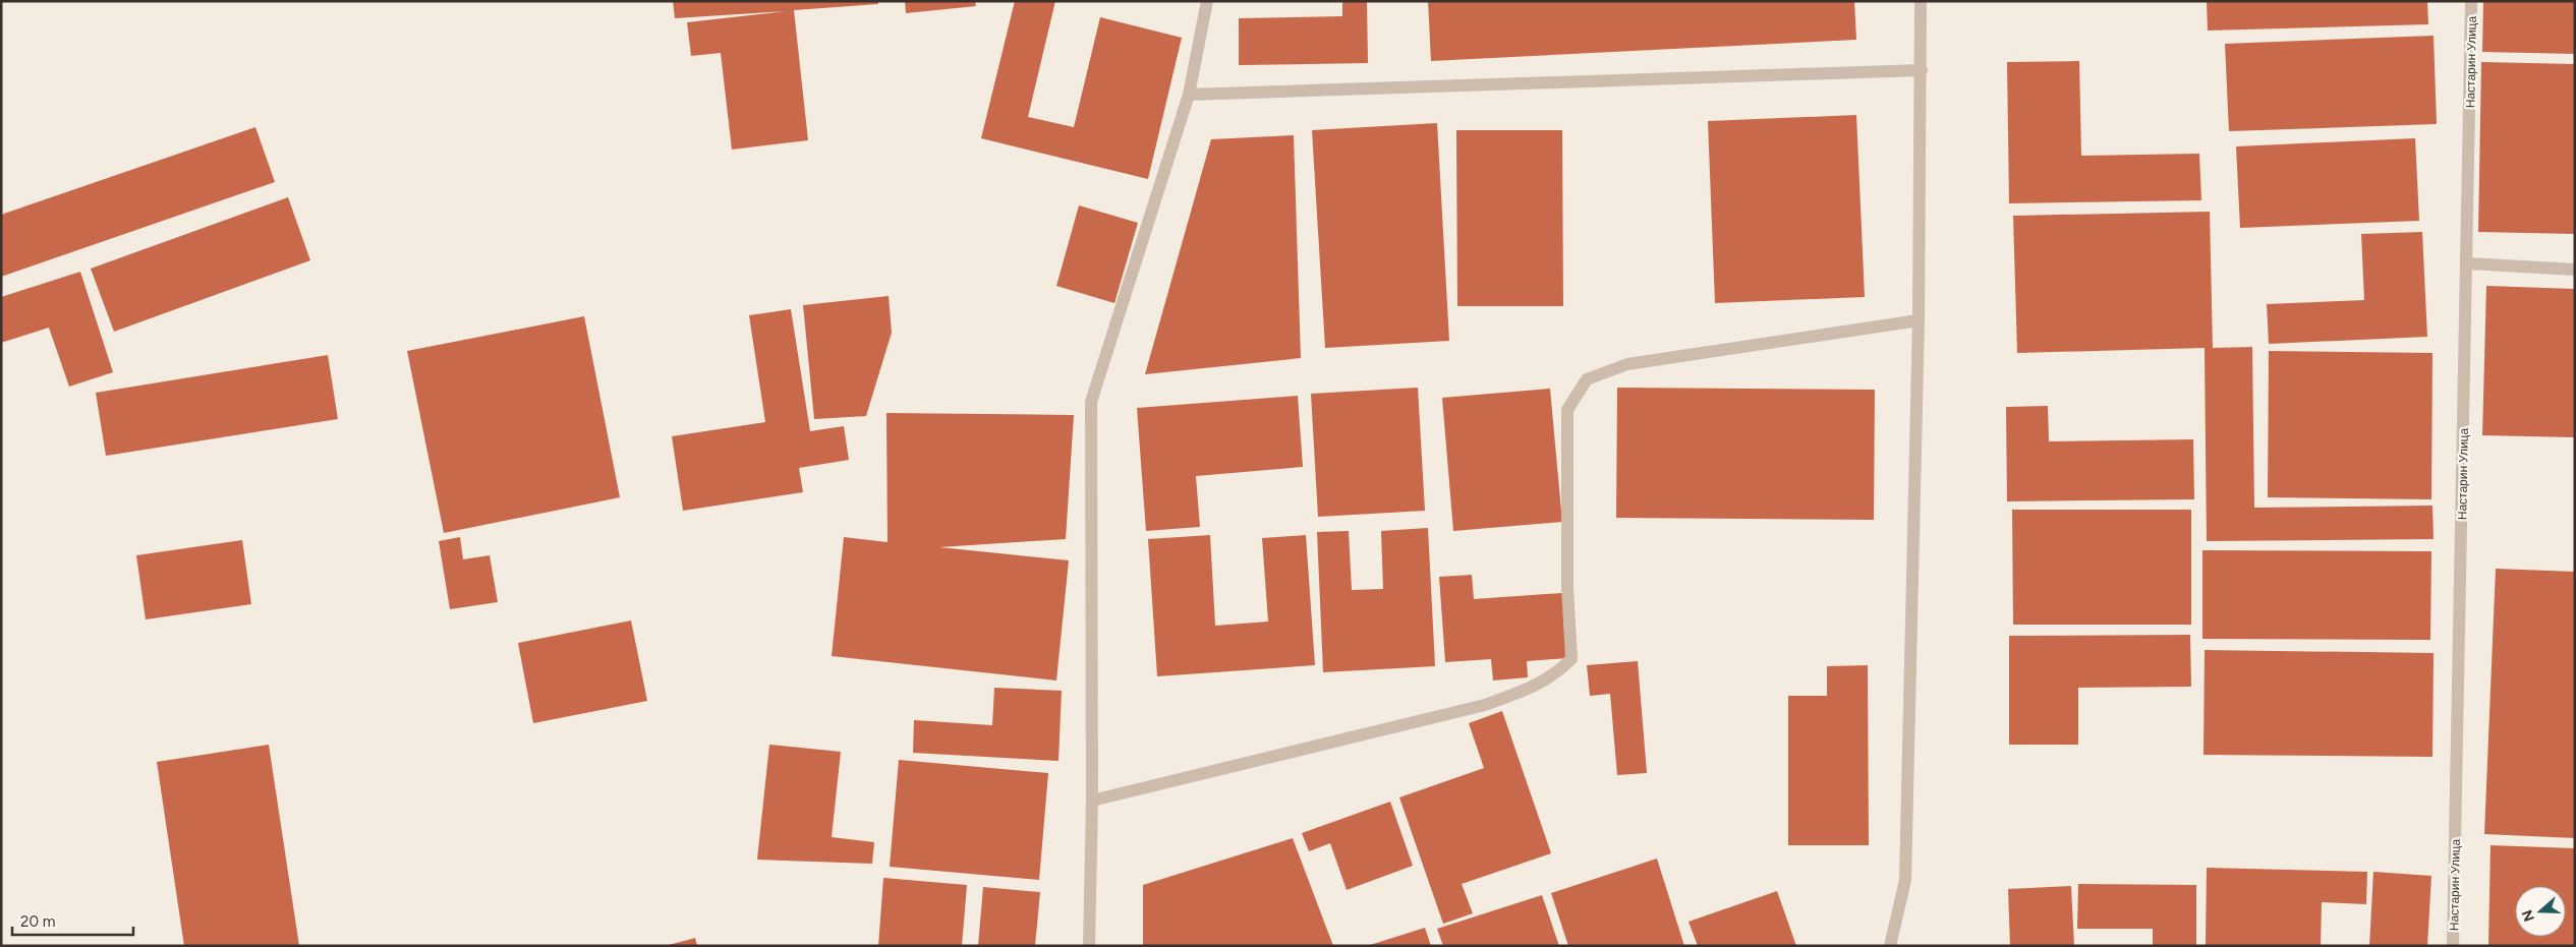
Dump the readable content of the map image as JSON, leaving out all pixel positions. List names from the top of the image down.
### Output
{
  "streets": {
    "street": ["Настарин Улица"]
  },
  "scale_bar": "20 m",
  "north": "left"
}
